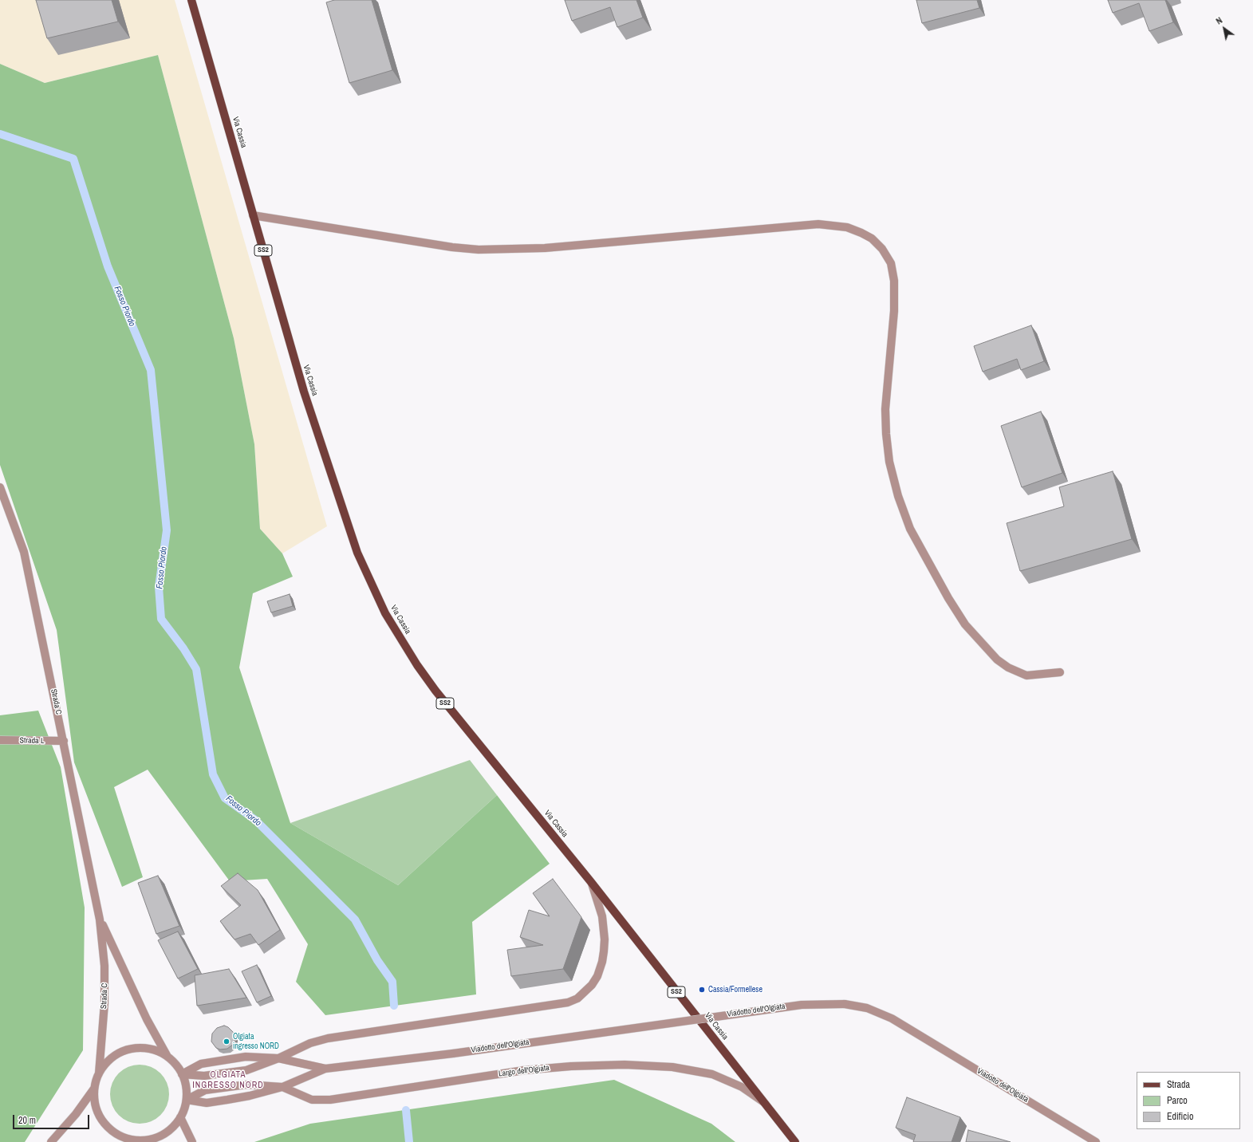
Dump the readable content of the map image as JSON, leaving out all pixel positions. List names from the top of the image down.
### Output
{
  "streets": {
    "main road": ["Via Cassia", "SS2"],
    "street": [
      "Strada C",
      "Strada L",
      "Viadotto dell'Olgiata",
      "Largo dell'Olgiata"
    ]
  },
  "crossings": [
    ["Via Cassia", "Largo dell'Olgiata"],
    ["Strada C", "Strada L"],
    ["Strada C", "Largo dell'Olgiata"],
    ["Viadotto dell'Olgiata", "Largo dell'Olgiata"]
  ],
  "districts": ["OLGIATA INGRESSO NORD"],
  "water": ["Fosso Piordo"],
  "places": ["Cassia/Formellese", "Olgiata ingresso NORD"],
  "legend": ["Strada", "Parco", "Edificio"],
  "scale_bar": "20 m",
  "north": "top left"
}
